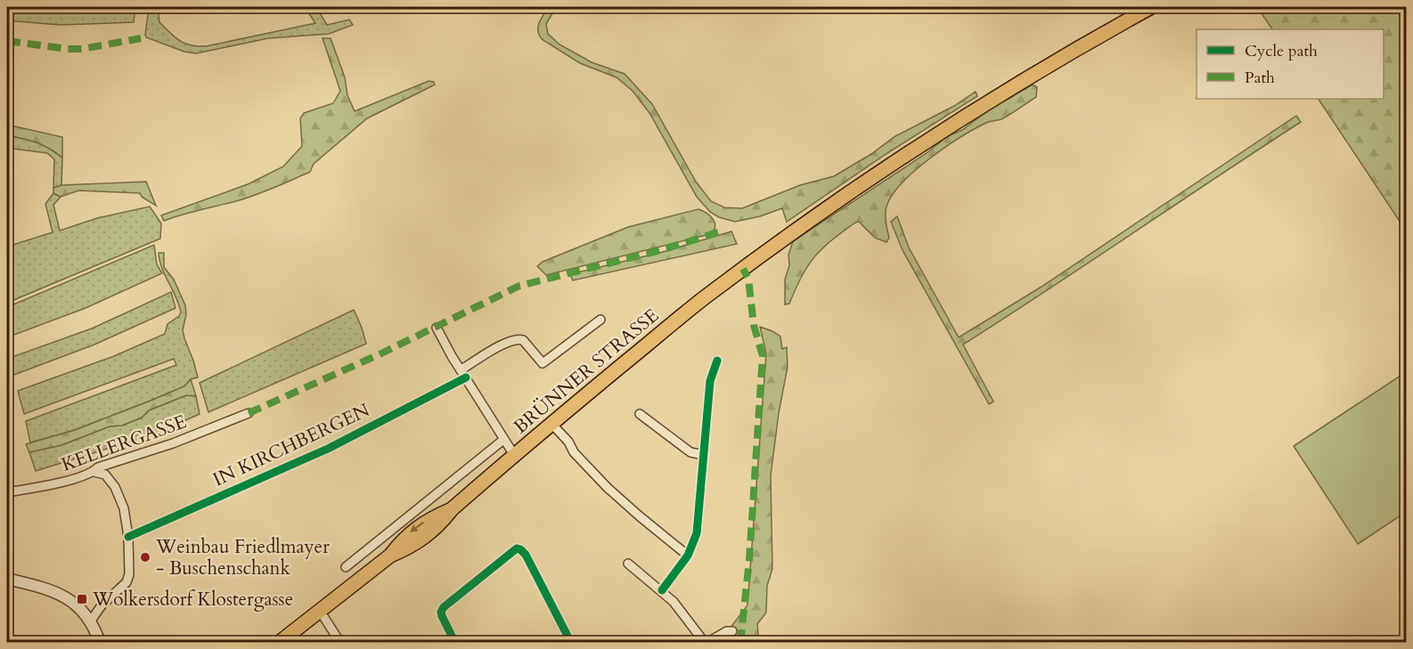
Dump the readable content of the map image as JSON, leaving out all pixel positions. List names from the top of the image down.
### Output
{
  "streets": {
    "main road": ["BRÜNNER STRASSE"],
    "street": ["KELLERGASSE", "IN KIRCHBERGEN"]
  },
  "crossings": [
    ["BRÜNNER STRASSE", "IN KIRCHBERGEN"]
  ],
  "places": {
    "other": ["Weinbau Friedlmayer - Buschenschank"],
    "transit": ["Wolkersdorf Klostergasse"]
  },
  "legend": ["Cycle path", "Path"]
}
